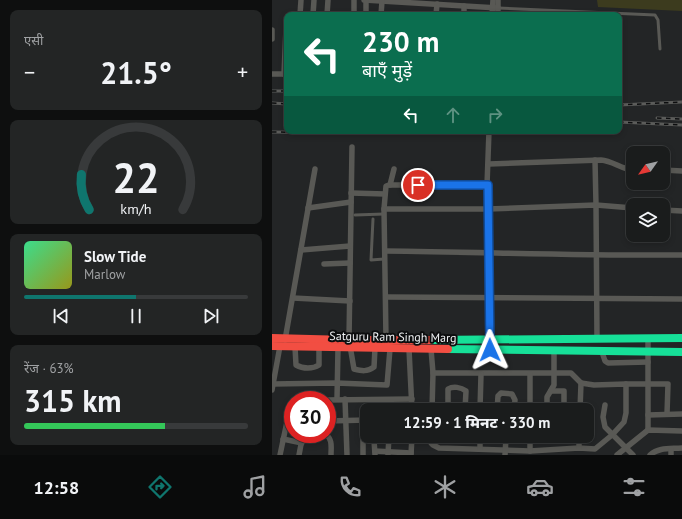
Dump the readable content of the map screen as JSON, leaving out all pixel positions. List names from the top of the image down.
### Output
{
  "streets": {
    "main road": ["Satguru Ram Singh Marg"]
  },
  "north": "bottom left",
  "page": {
    "tile": [
      "एसी",
      ["रेंज · 63%", "315 km"]
    ],
    "turn": ["230 m", "बाएँ मुड़ें"],
    "heat": ["−", "21.5°", "+"],
    "song": ["Slow Tide", "Marlow"],
    "limit": "30",
    "trip": "12:59 · 1 मिनट · 330 m",
    "tabs": "12:58",
    "gauge": ["22", "km/h"]
  }
}
